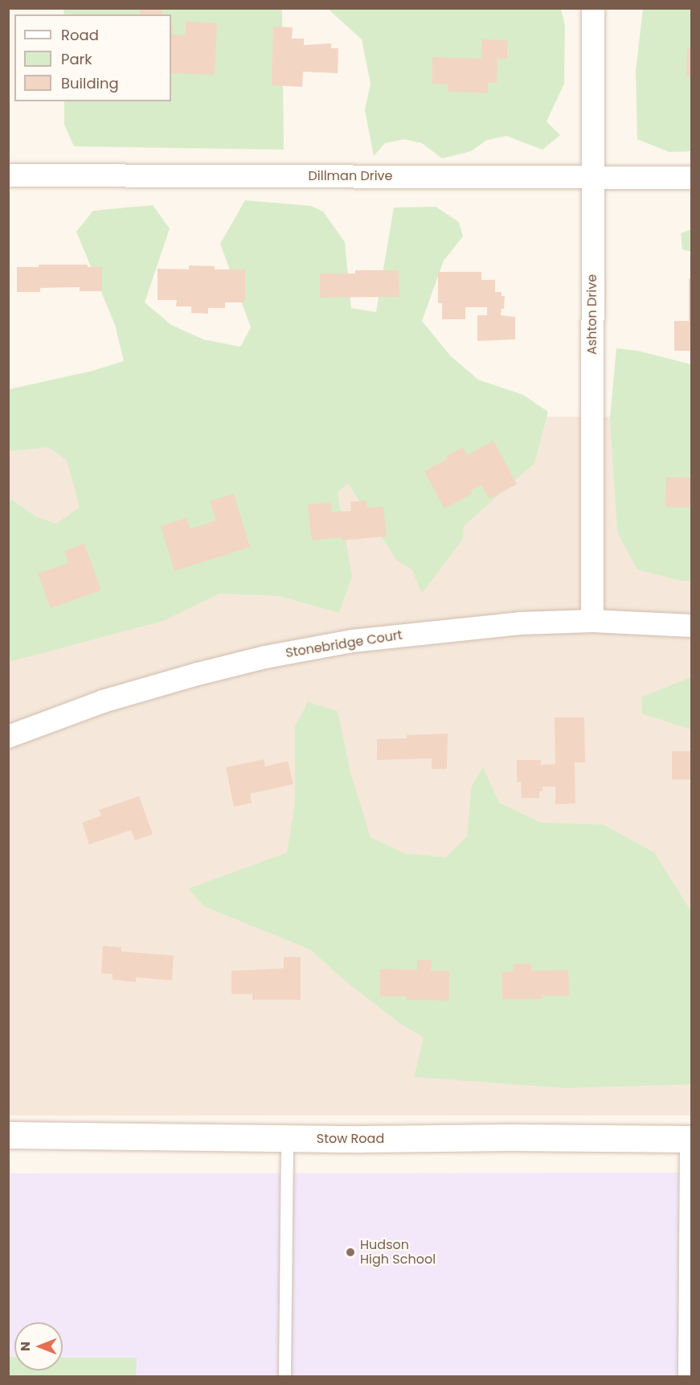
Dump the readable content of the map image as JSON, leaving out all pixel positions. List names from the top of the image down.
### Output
{
  "streets": {
    "street": [
      "Dillman Drive",
      "Ashton Drive",
      "Stonebridge Court",
      "Stow Road"
    ]
  },
  "crossings": [
    ["Dillman Drive", "Ashton Drive"],
    ["Ashton Drive", "Stonebridge Court"]
  ],
  "places": ["Hudson High School"],
  "legend": ["Road", "Park", "Building"],
  "north": "left"
}
